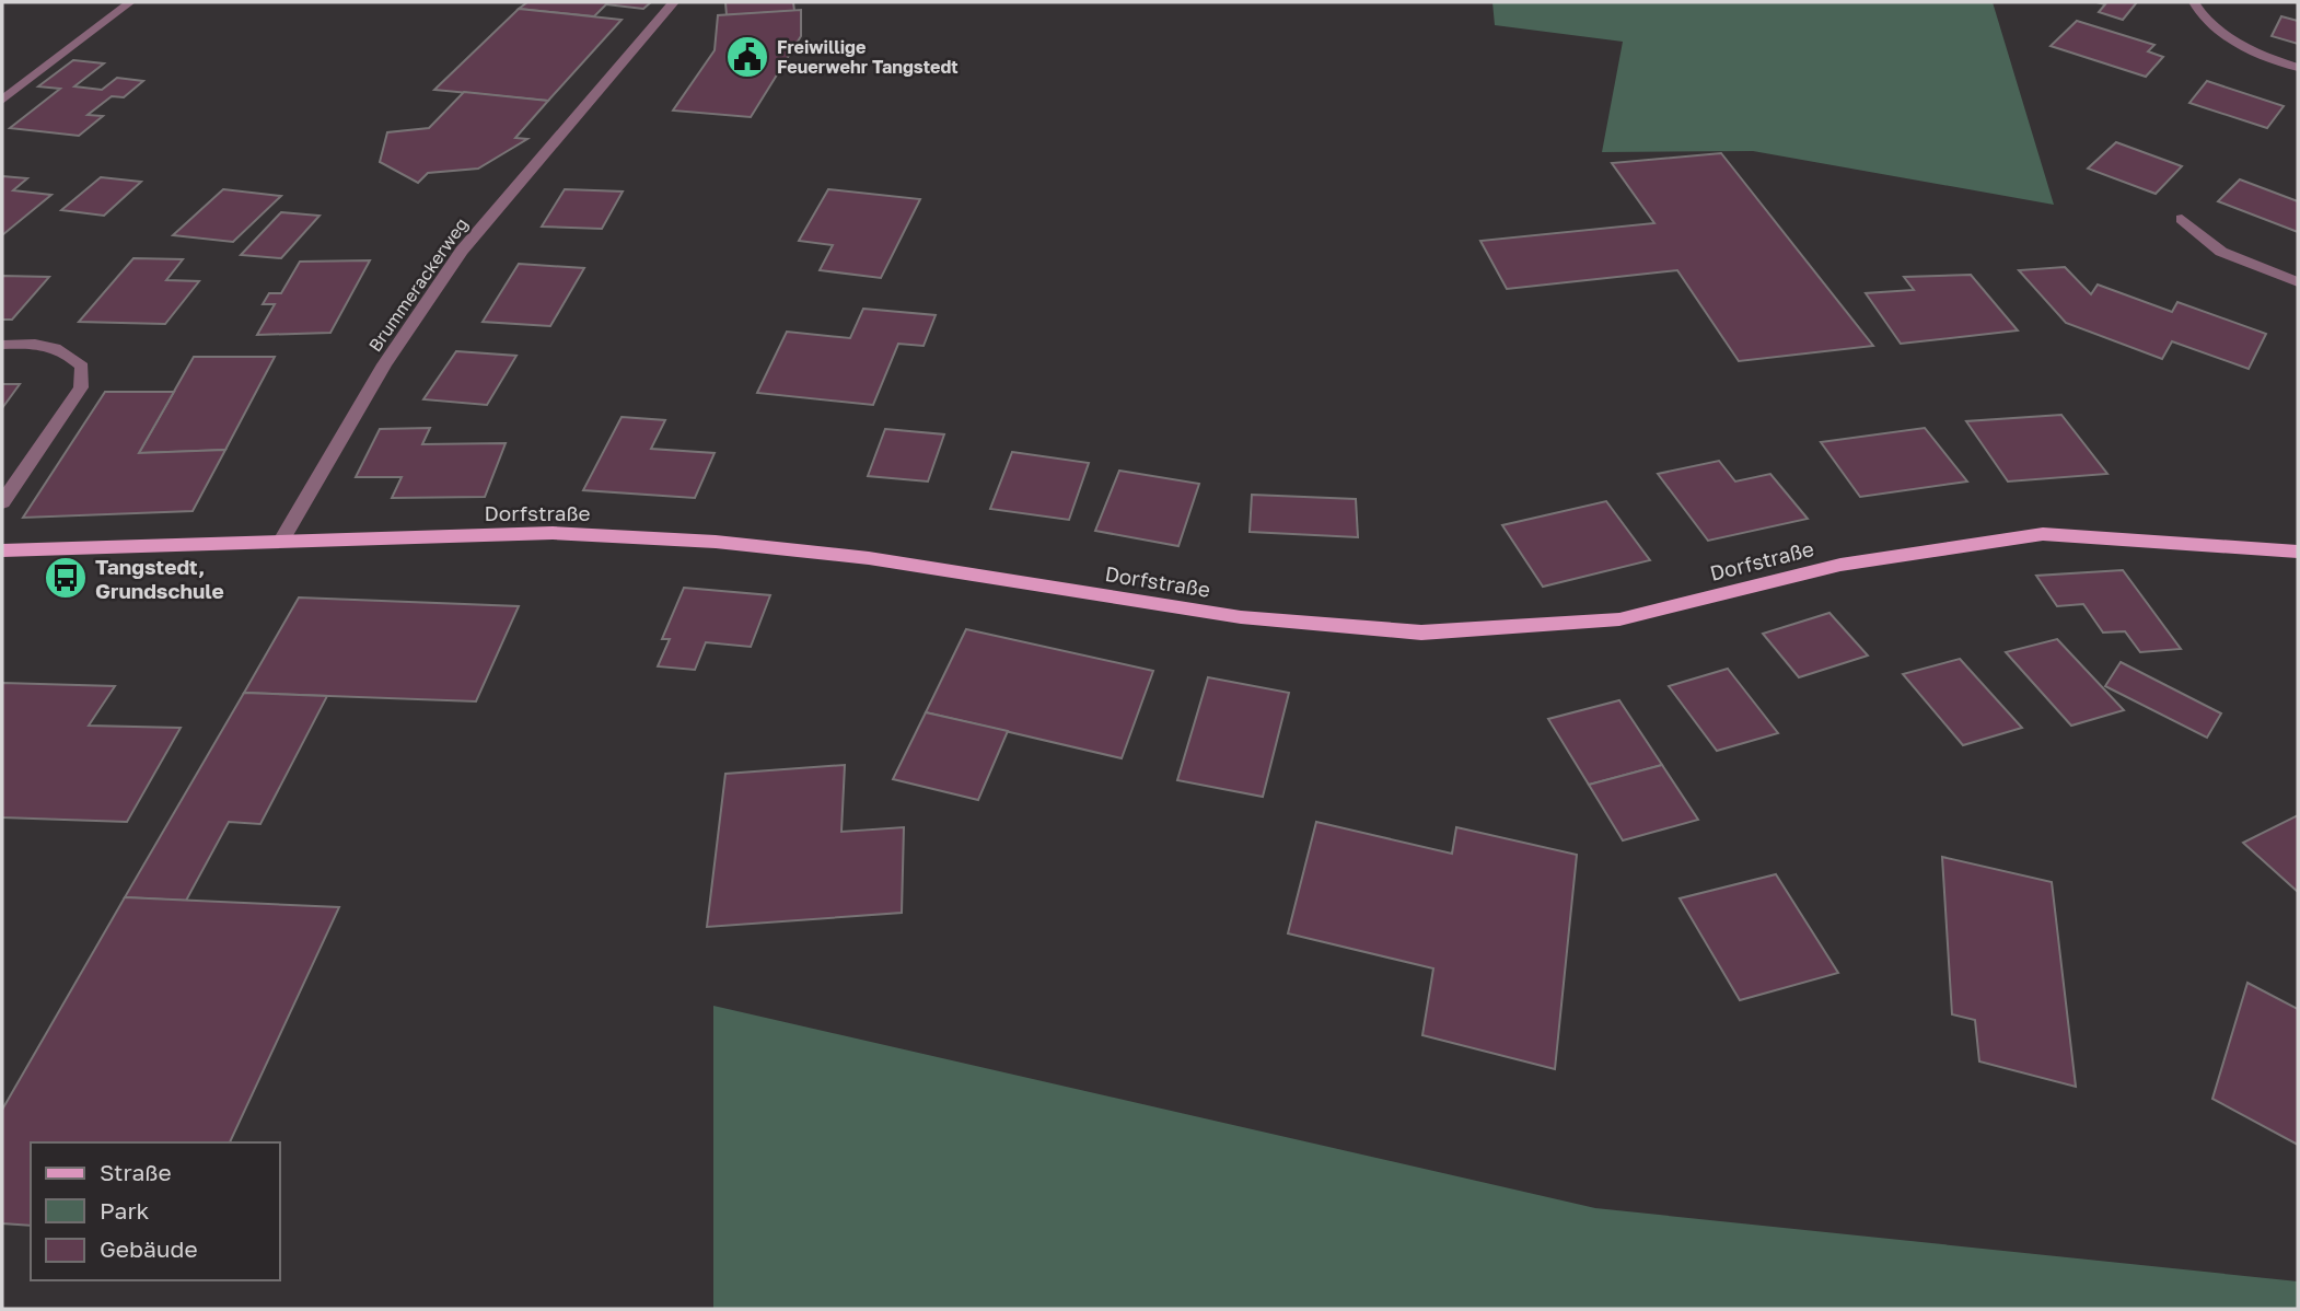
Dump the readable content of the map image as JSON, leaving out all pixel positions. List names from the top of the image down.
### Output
{
  "streets": {
    "main road": ["Dorfstraße"],
    "street": ["Brummerackerweg"]
  },
  "crossings": [
    ["Brummerackerweg", "Dorfstraße"]
  ],
  "places": {
    "public building": ["Freiwillige Feuerwehr Tangstedt"],
    "bus stop": ["Tangstedt, Grundschule"]
  },
  "legend": ["Straße", "Park", "Gebäude"]
}
